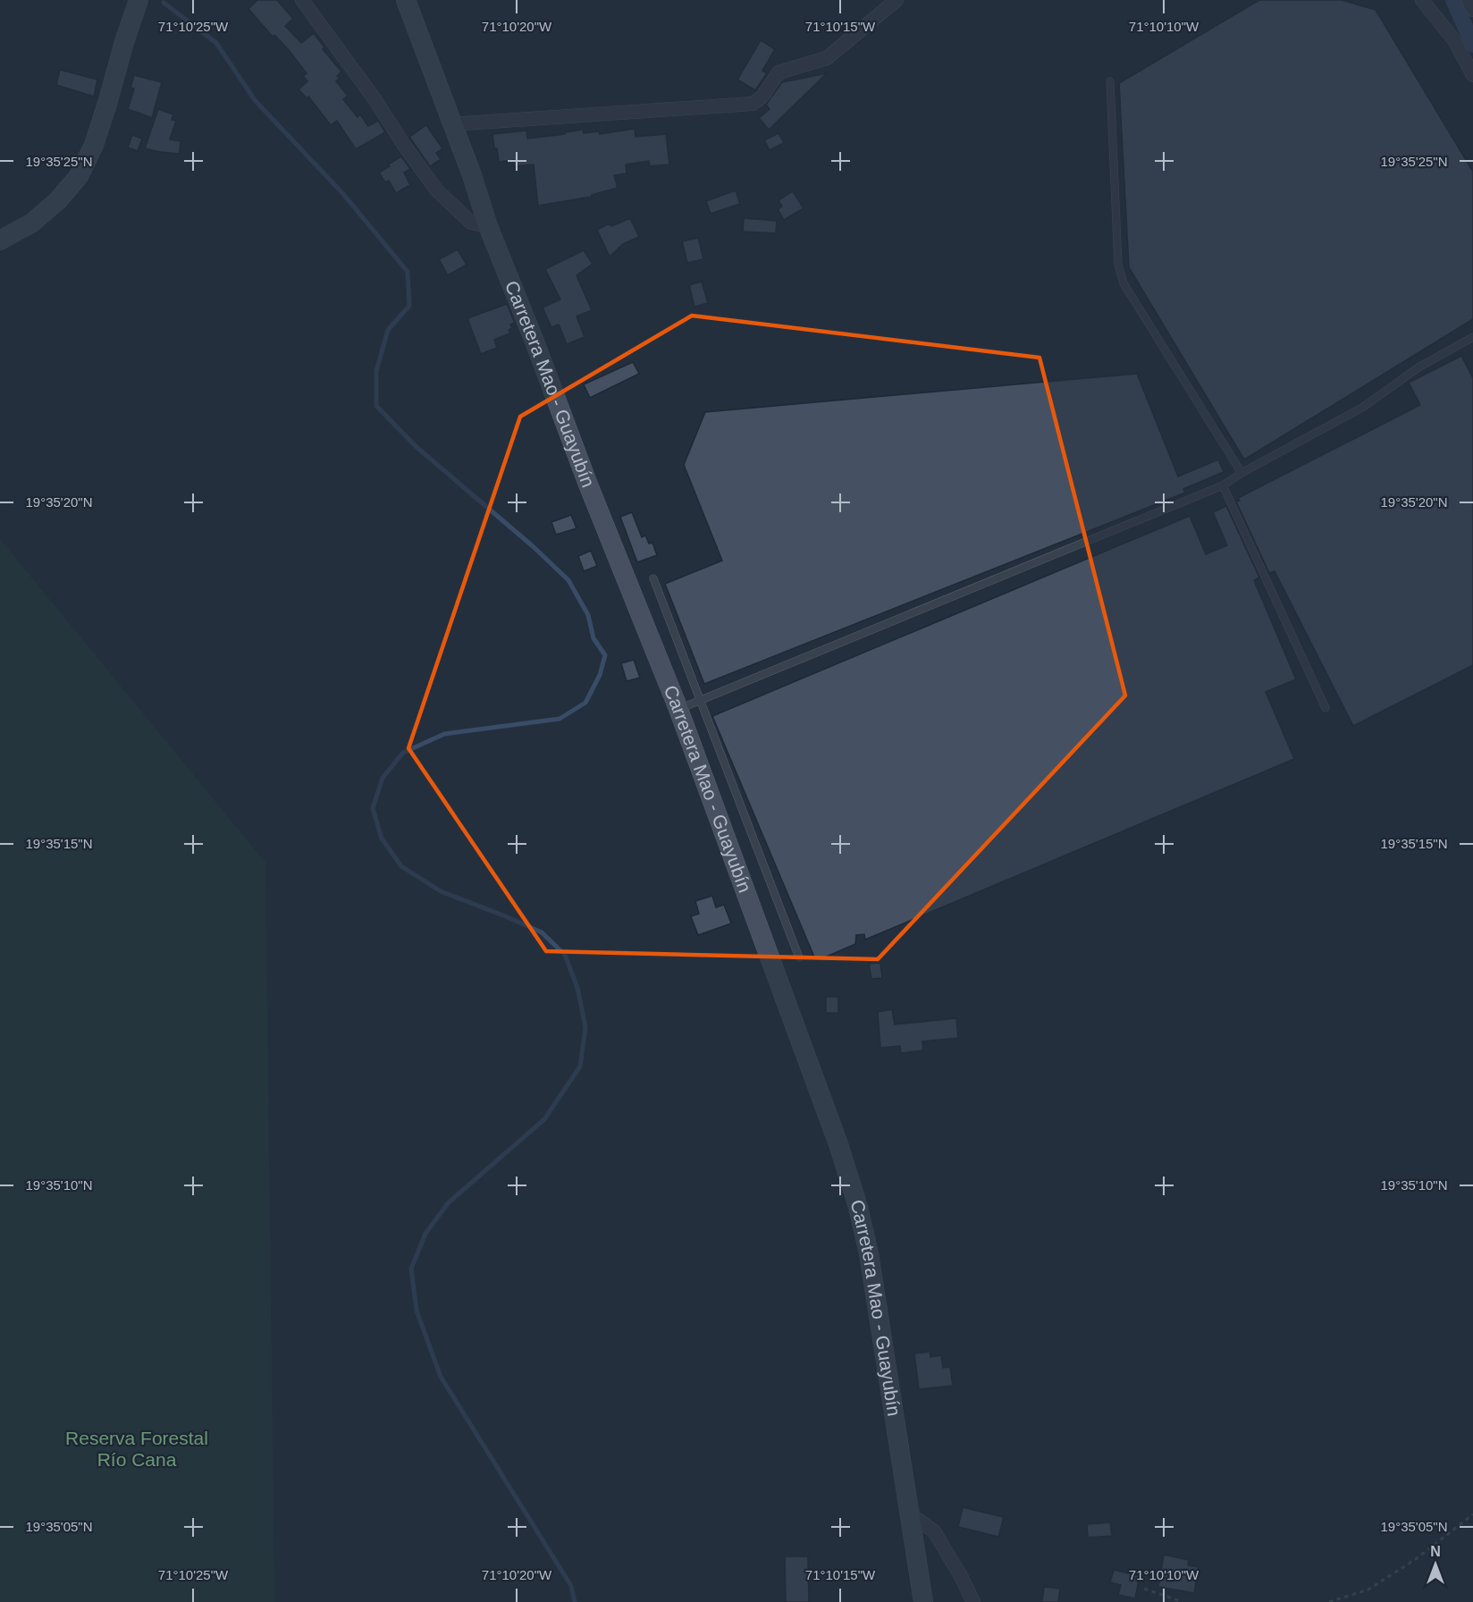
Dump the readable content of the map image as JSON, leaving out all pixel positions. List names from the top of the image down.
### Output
{
  "streets": {
    "main road": ["Carretera Mao - Guayubín"]
  },
  "parks": ["Reserva Forestal Río Cana"],
  "north": "top",
  "coordinates": [
    "71°10'25\"W",
    "71°10'20\"W",
    "71°10'15\"W",
    "71°10'10\"W",
    "19°35'25\"N",
    "19°35'20\"N",
    "19°35'15\"N",
    "19°35'10\"N",
    "19°35'05\"N"
  ]
}
